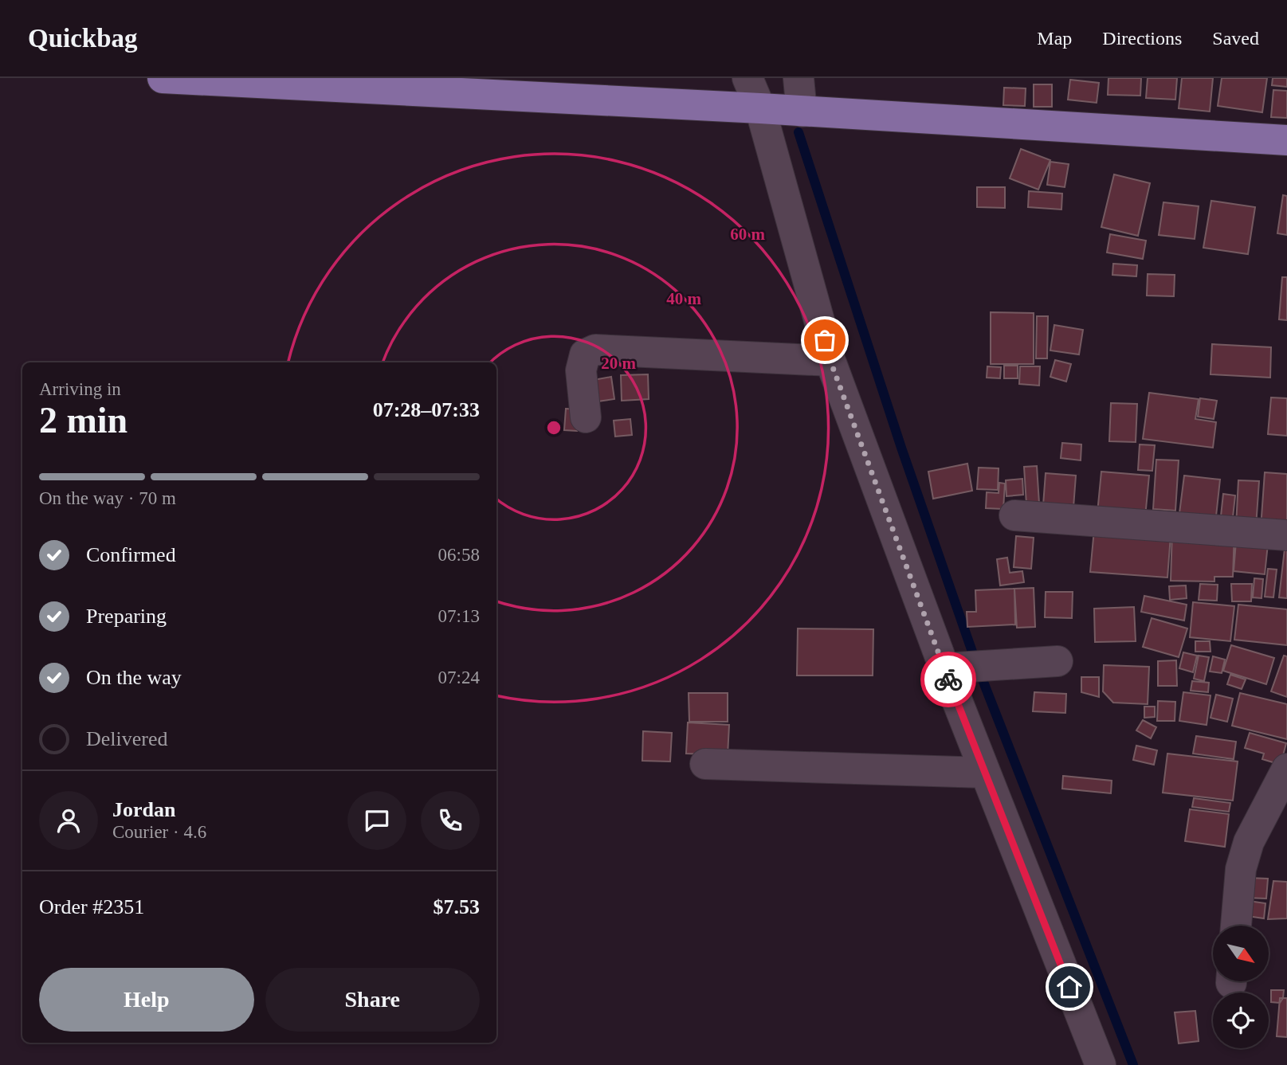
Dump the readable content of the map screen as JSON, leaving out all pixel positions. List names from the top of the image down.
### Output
{
  "north": "bottom right",
  "page": {
    "header": "Quickbag",
    "nav": ["Map", "Directions", "Saved"],
    "heading": ["2 min", "Arriving in", "07:28–07:33"],
    "panel": [
      "Jordan",
      "Courier · 4.6",
      "Order #2351",
      "$7.53"
    ],
    "bar": "On the way · 70 m",
    "list": [
      ["Confirmed", "06:58"],
      ["Preparing", "07:13"],
      ["On the way", "07:24"],
      "Delivered"
    ],
    "buttons": ["Help", "Share"]
  },
  "rings": ["60 m", "40 m", "20 m"]
}
